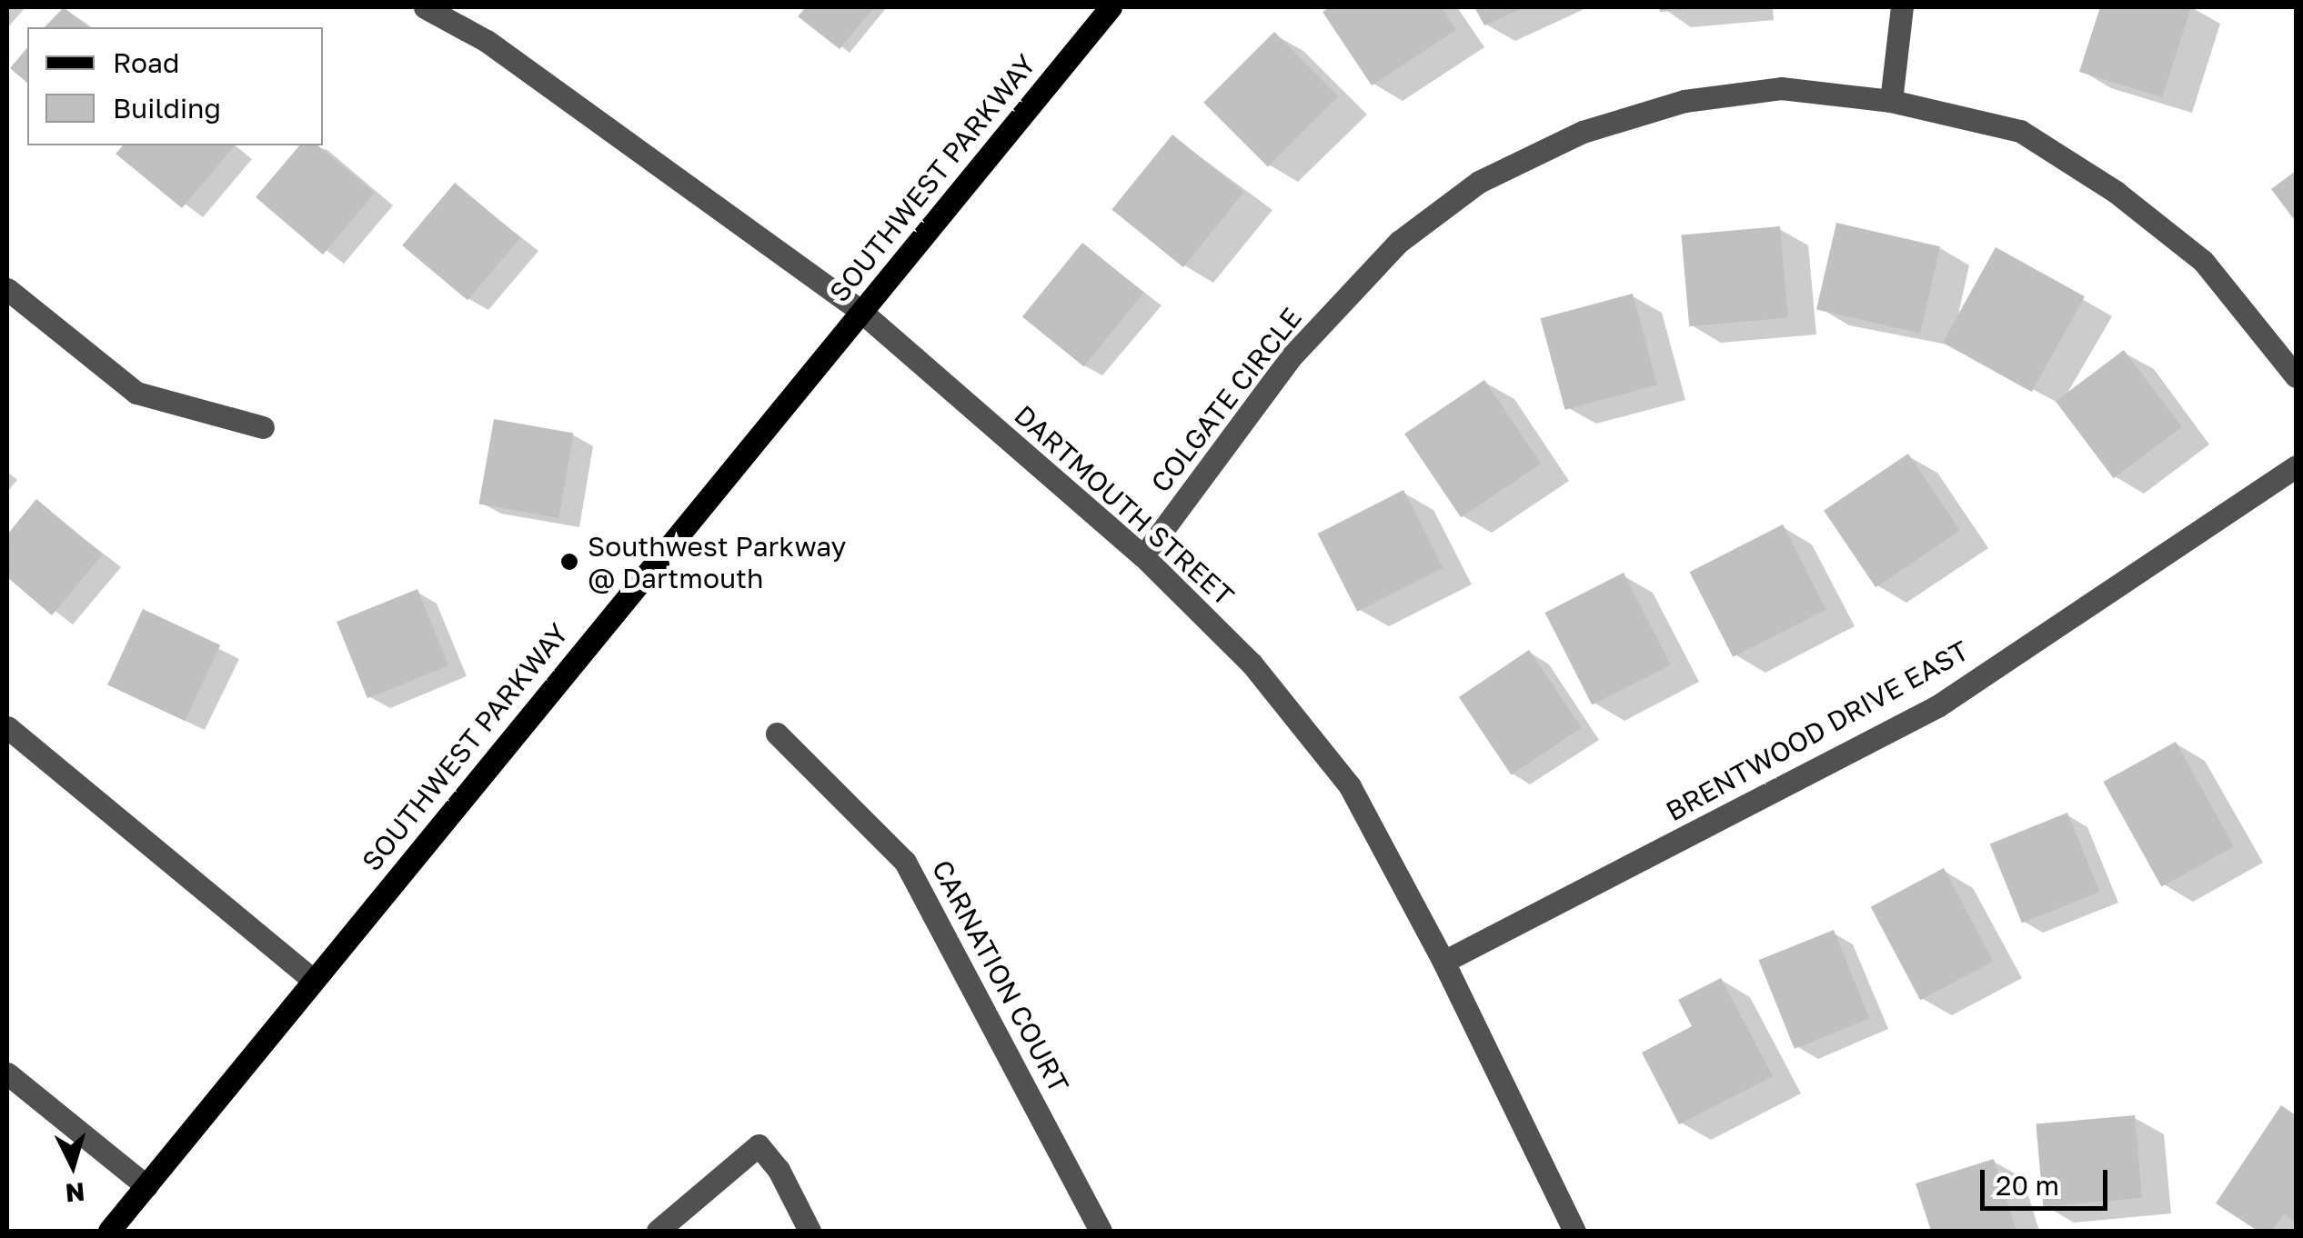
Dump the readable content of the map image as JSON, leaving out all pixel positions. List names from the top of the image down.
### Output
{
  "streets": {
    "main road": ["SOUTHWEST PARKWAY"],
    "street": [
      "COLGATE CIRCLE",
      "DARTMOUTH STREET",
      "BRENTWOOD DRIVE EAST",
      "CARNATION COURT"
    ]
  },
  "crossings": [
    ["SOUTHWEST PARKWAY", "DARTMOUTH STREET"],
    ["COLGATE CIRCLE", "DARTMOUTH STREET"],
    ["DARTMOUTH STREET", "BRENTWOOD DRIVE EAST"]
  ],
  "places": ["Southwest Parkway @ Dartmouth"],
  "legend": ["Road", "Building"],
  "scale_bar": "20 m",
  "north": "bottom"
}
